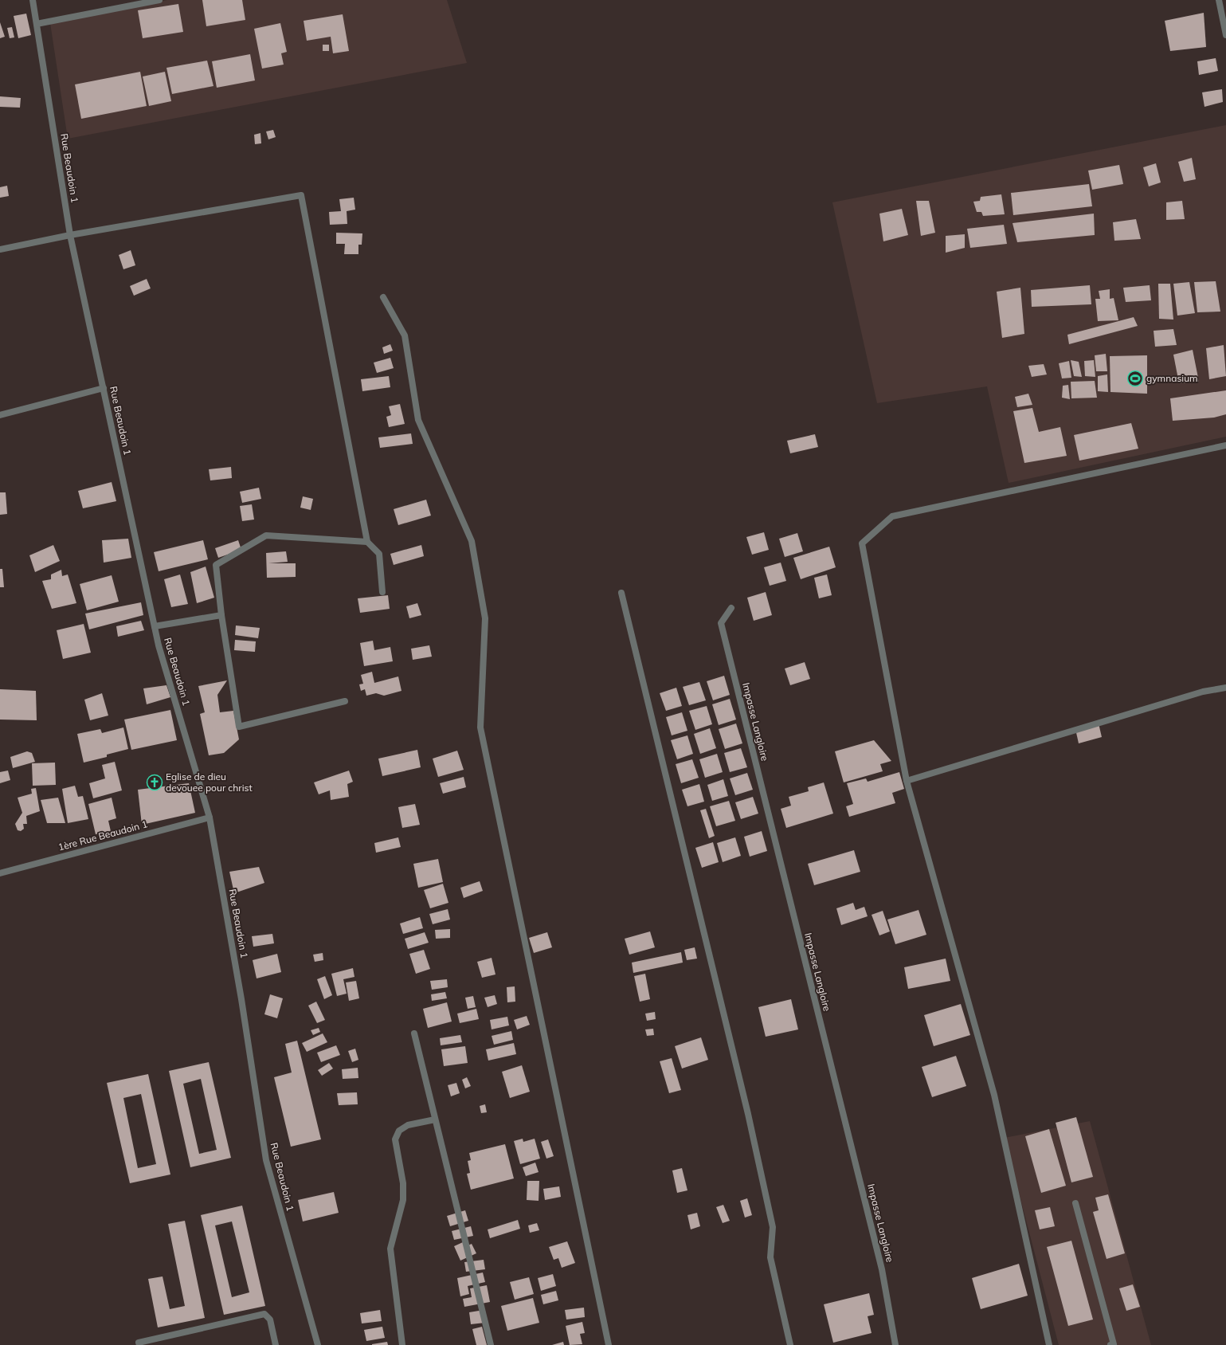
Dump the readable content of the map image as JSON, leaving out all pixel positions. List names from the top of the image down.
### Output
{
  "streets": {
    "street": ["Rue Beaudoin 1", "Impasse Langloire", "1ère Rue Beaudoin 1"]
  },
  "crossings": [
    ["Rue Beaudoin 1", "1ère Rue Beaudoin 1"]
  ],
  "places": {
    "sports": ["gymnasium"],
    "church": ["Eglise de dieu devouee pour christ"]
  }
}
